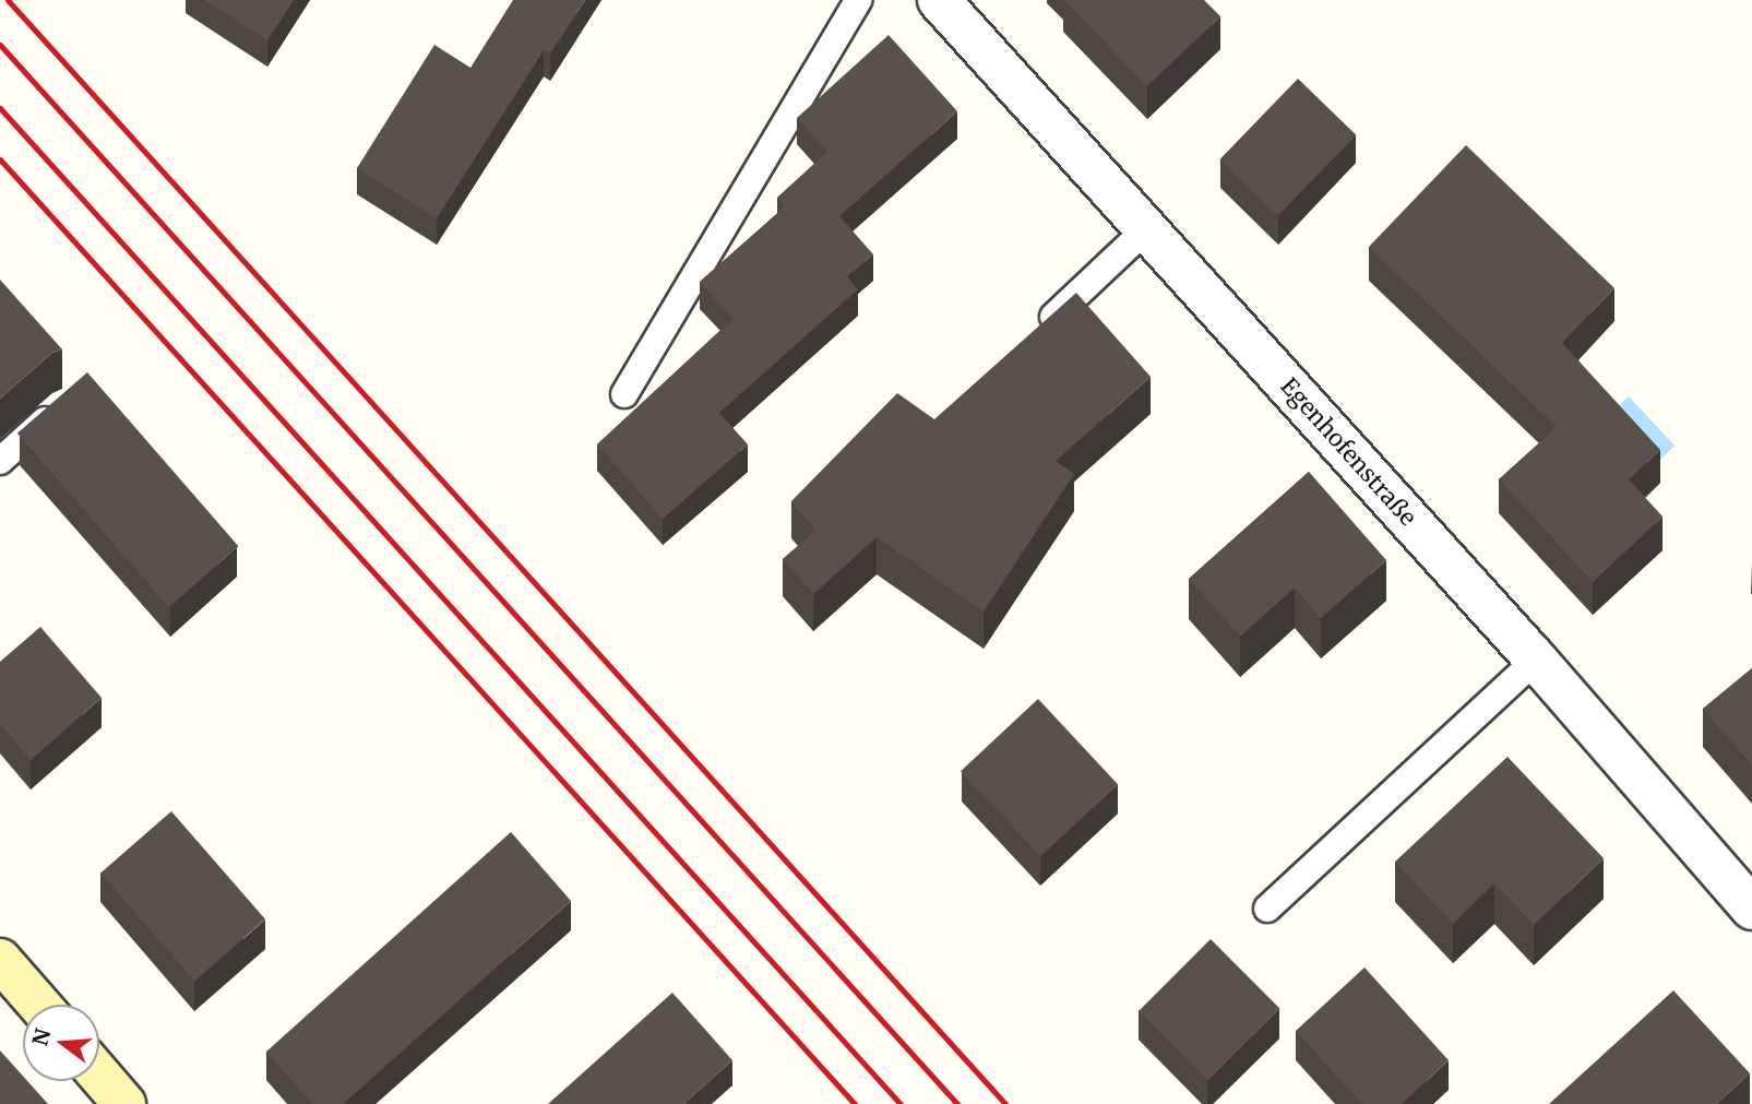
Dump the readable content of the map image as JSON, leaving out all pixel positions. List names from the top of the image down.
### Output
{
  "streets": {
    "street": ["Egenhofenstraße"]
  },
  "north": "left"
}
